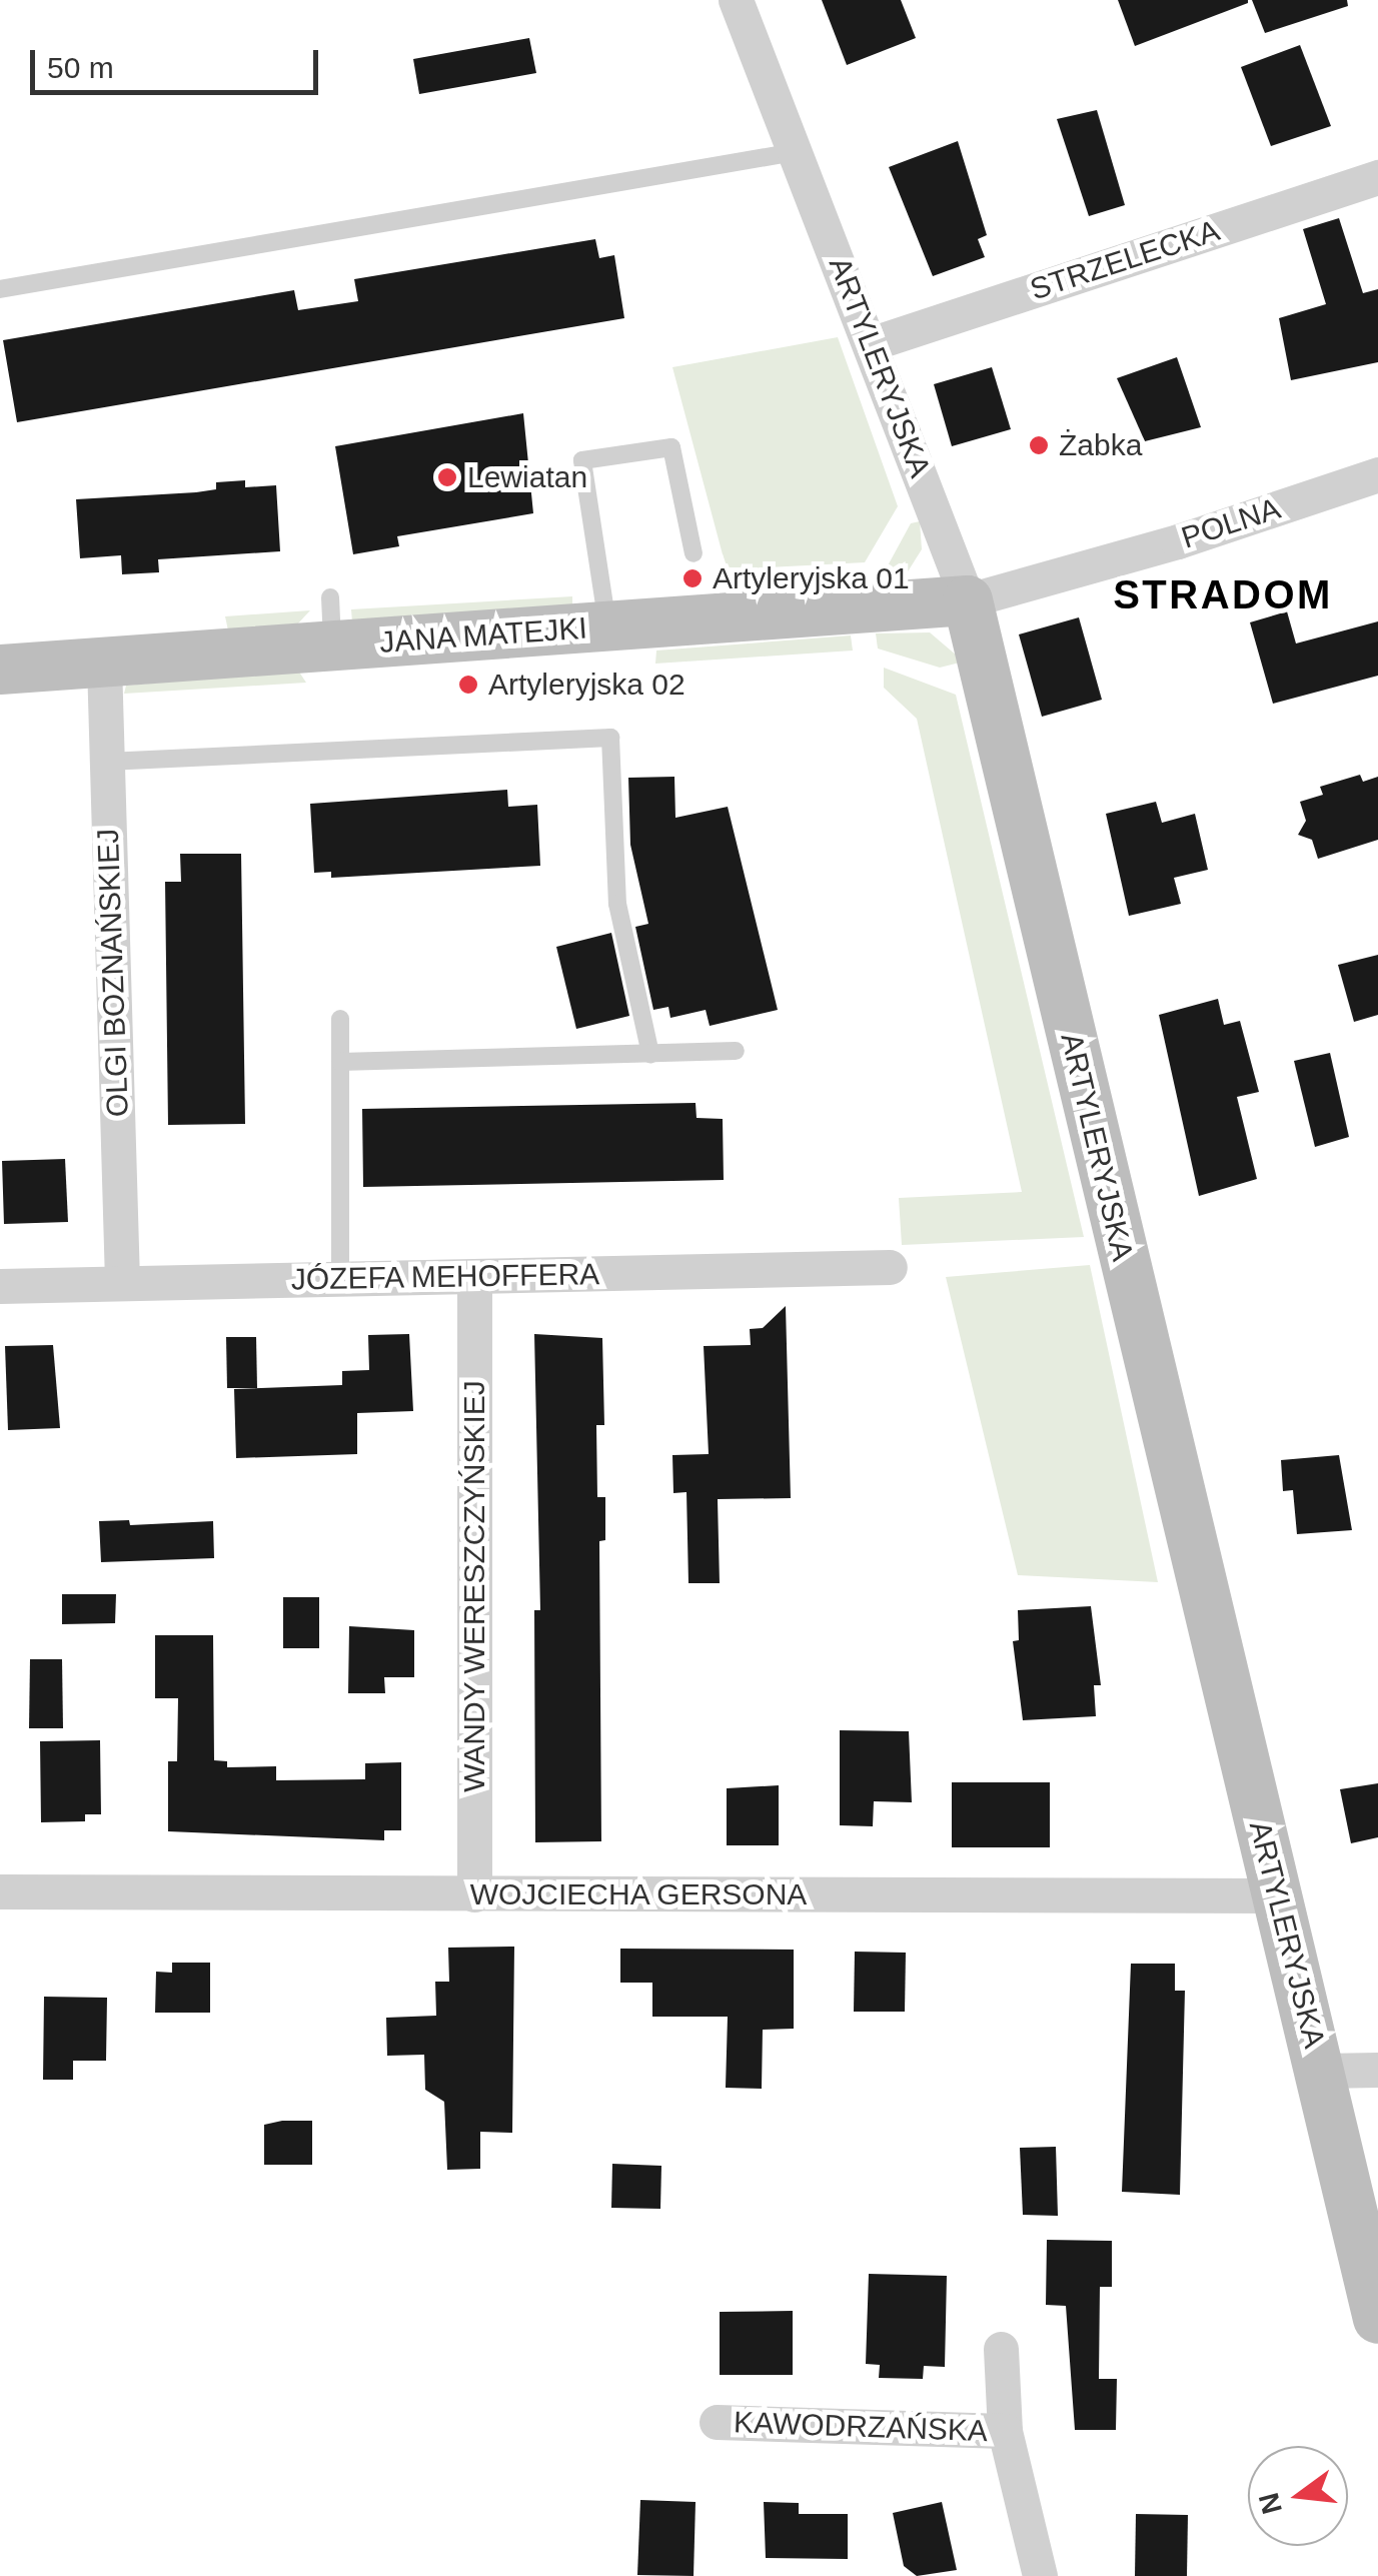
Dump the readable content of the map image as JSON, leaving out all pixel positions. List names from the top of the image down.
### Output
{
  "streets": {
    "street": [
      "STRZELECKA",
      "ARTYLERYJSKA",
      "POLNA",
      "JANA MATEJKI",
      "OLGI BOZNAŃSKIEJ",
      "JÓZEFA MEHOFFERA",
      "WANDY WERESZCZYŃSKIEJ",
      "WOJCIECHA GERSONA",
      "KAWODRZAŃSKA"
    ]
  },
  "crossings": [
    ["STRZELECKA", "ARTYLERYJSKA"],
    ["ARTYLERYJSKA", "POLNA"],
    ["ARTYLERYJSKA", "JANA MATEJKI"],
    ["ARTYLERYJSKA", "WOJCIECHA GERSONA"],
    ["POLNA", "JANA MATEJKI"],
    ["JANA MATEJKI", "OLGI BOZNAŃSKIEJ"],
    ["OLGI BOZNAŃSKIEJ", "JÓZEFA MEHOFFERA"],
    ["JÓZEFA MEHOFFERA", "WANDY WERESZCZYŃSKIEJ"],
    ["WANDY WERESZCZYŃSKIEJ", "WOJCIECHA GERSONA"]
  ],
  "districts": ["STRADOM"],
  "places": [
    "Żabka",
    "Lewiatan",
    "Artyleryjska 01",
    "Artyleryjska 02"
  ],
  "scale_bar": "50 m",
  "north": "left"
}
